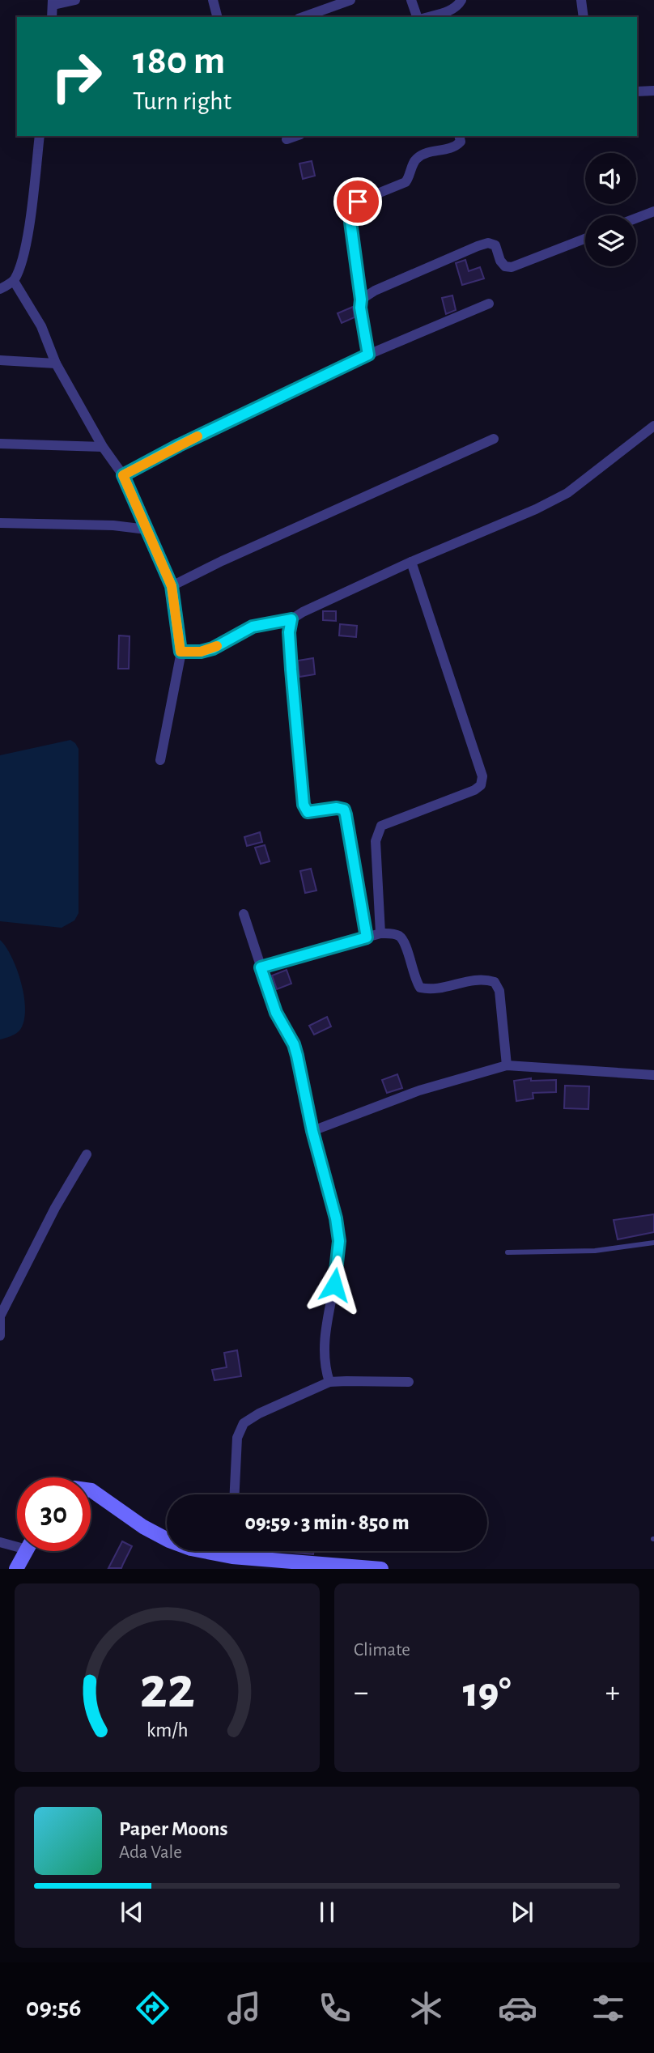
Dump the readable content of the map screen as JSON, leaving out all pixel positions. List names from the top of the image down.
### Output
{
  "page": {
    "turn": ["180 m", "Turn right"],
    "limit": "30",
    "trip": "09:59 · 3 min · 850 m",
    "tile": "Climate",
    "heat": ["−", "19°", "+"],
    "song": ["Paper Moons", "Ada Vale"],
    "tabs": "09:56",
    "gauge": ["22", "km/h"]
  }
}
